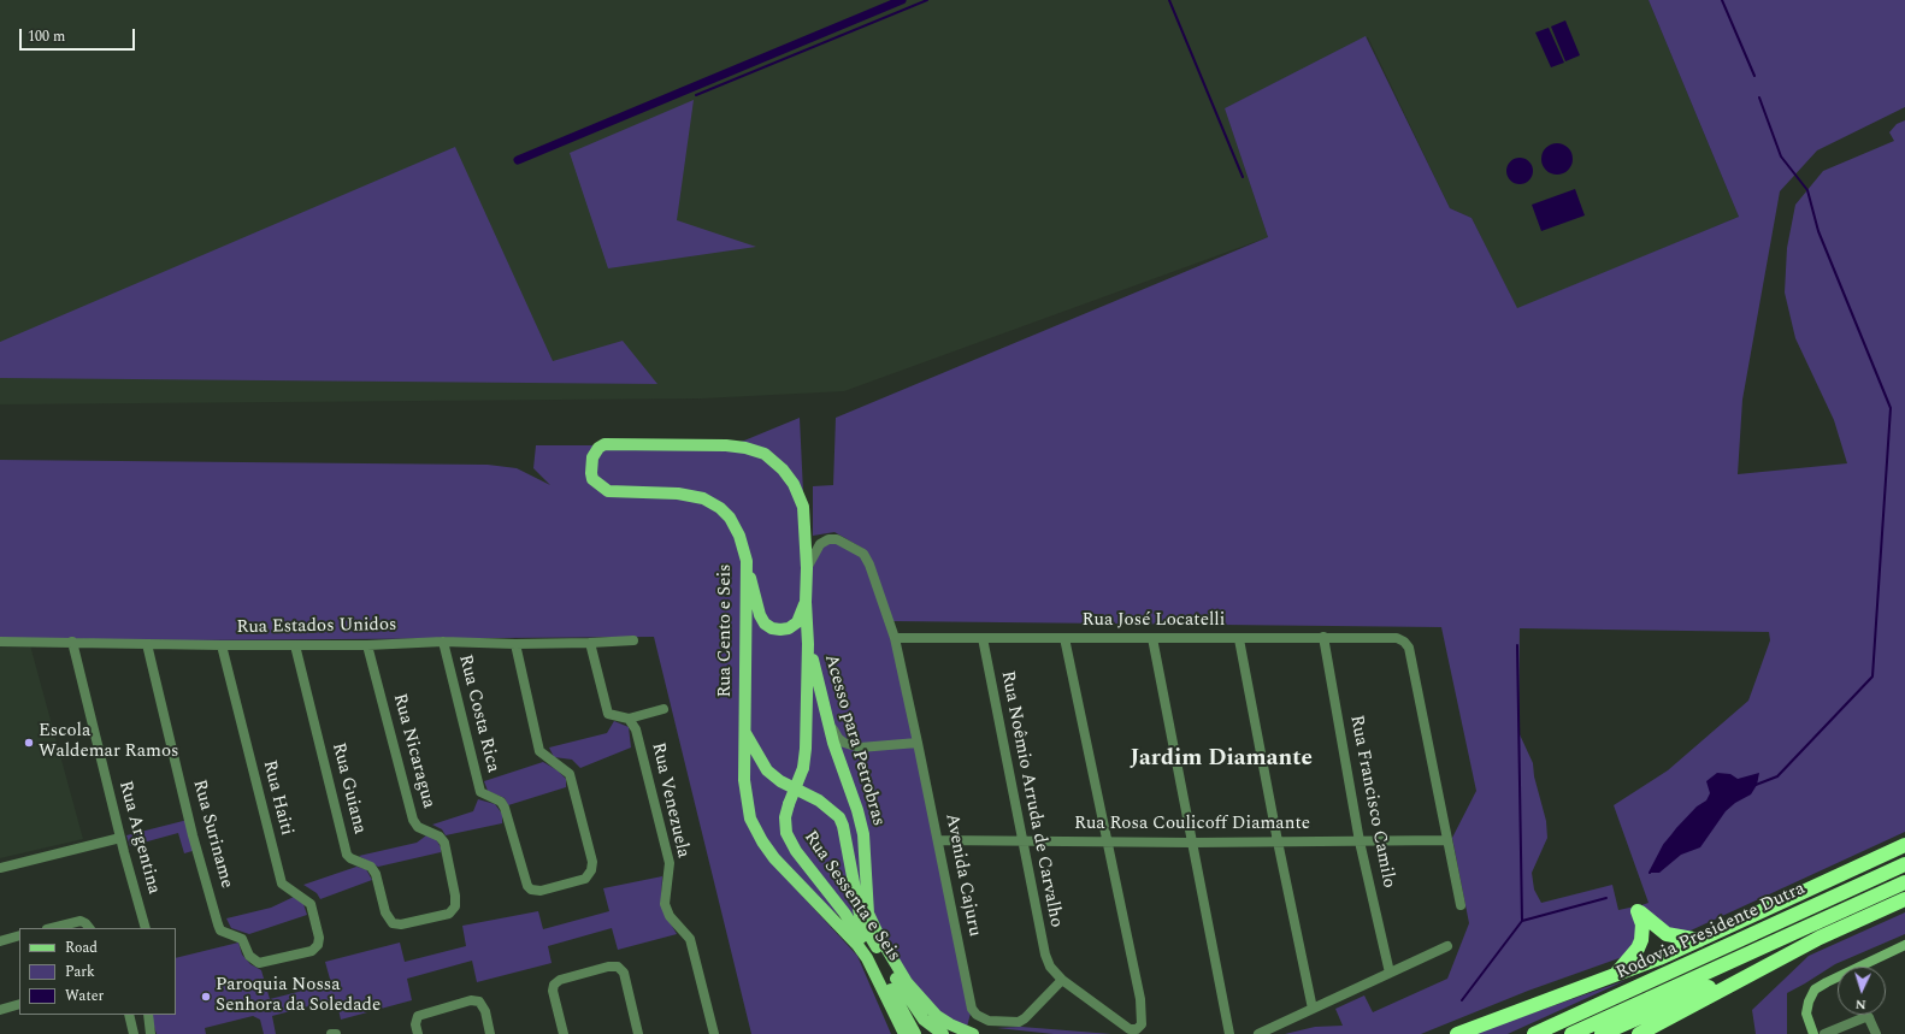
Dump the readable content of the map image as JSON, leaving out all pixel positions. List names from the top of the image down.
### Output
{
  "streets": {
    "highway": ["Rodovia Presidente Dutra"],
    "main road": ["Rua Cento e Seis", "Acesso para Petrobras", "Rua Sessenta e Seis"],
    "street": [
      "Rua José Locatelli",
      "Rua Estados Unidos",
      "Rua Costa Rica",
      "Rua Nicaragua",
      "Rua Guiana",
      "Rua Haiti",
      "Rua Noêmio Arruda de Carvalho",
      "Rua Venezuela",
      "Rua Francisco Camilo",
      "Rua Rosa Coulicoff Diamante",
      "Rua Suriname",
      "Rua Argentina",
      "Avenida Cajuru"
    ]
  },
  "crossings": [
    ["Rua José Locatelli", "Rua Noêmio Arruda de Carvalho"],
    ["Rua José Locatelli", "Rua Francisco Camilo"],
    ["Rua José Locatelli", "Rua Rosa Coulicoff Diamante"],
    ["Rua José Locatelli", "Avenida Cajuru"],
    ["Rua Estados Unidos", "Rua Costa Rica"],
    ["Rua Estados Unidos", "Rua Nicaragua"],
    ["Rua Estados Unidos", "Rua Guiana"],
    ["Rua Estados Unidos", "Rua Haiti"],
    ["Rua Estados Unidos", "Rua Suriname"],
    ["Rua Estados Unidos", "Rua Argentina"],
    ["Rua Cento e Seis", "Acesso para Petrobras"],
    ["Acesso para Petrobras", "Avenida Cajuru"],
    ["Acesso para Petrobras", "Rua Sessenta e Seis"],
    ["Rua Nicaragua", "Rua Guiana"],
    ["Rua Haiti", "Rua Suriname"],
    ["Rua Noêmio Arruda de Carvalho", "Rua Rosa Coulicoff Diamante"],
    ["Rua Noêmio Arruda de Carvalho", "Avenida Cajuru"],
    ["Rua Francisco Camilo", "Rua Rosa Coulicoff Diamante"],
    ["Rua Rosa Coulicoff Diamante", "Avenida Cajuru"]
  ],
  "districts": ["Jardim Diamante"],
  "places": ["Escola Waldemar Ramos", "Paroquia Nossa Senhora da Soledade"],
  "legend": ["Road", "Park", "Water"],
  "scale_bar": "100 m",
  "north": "bottom"
}
